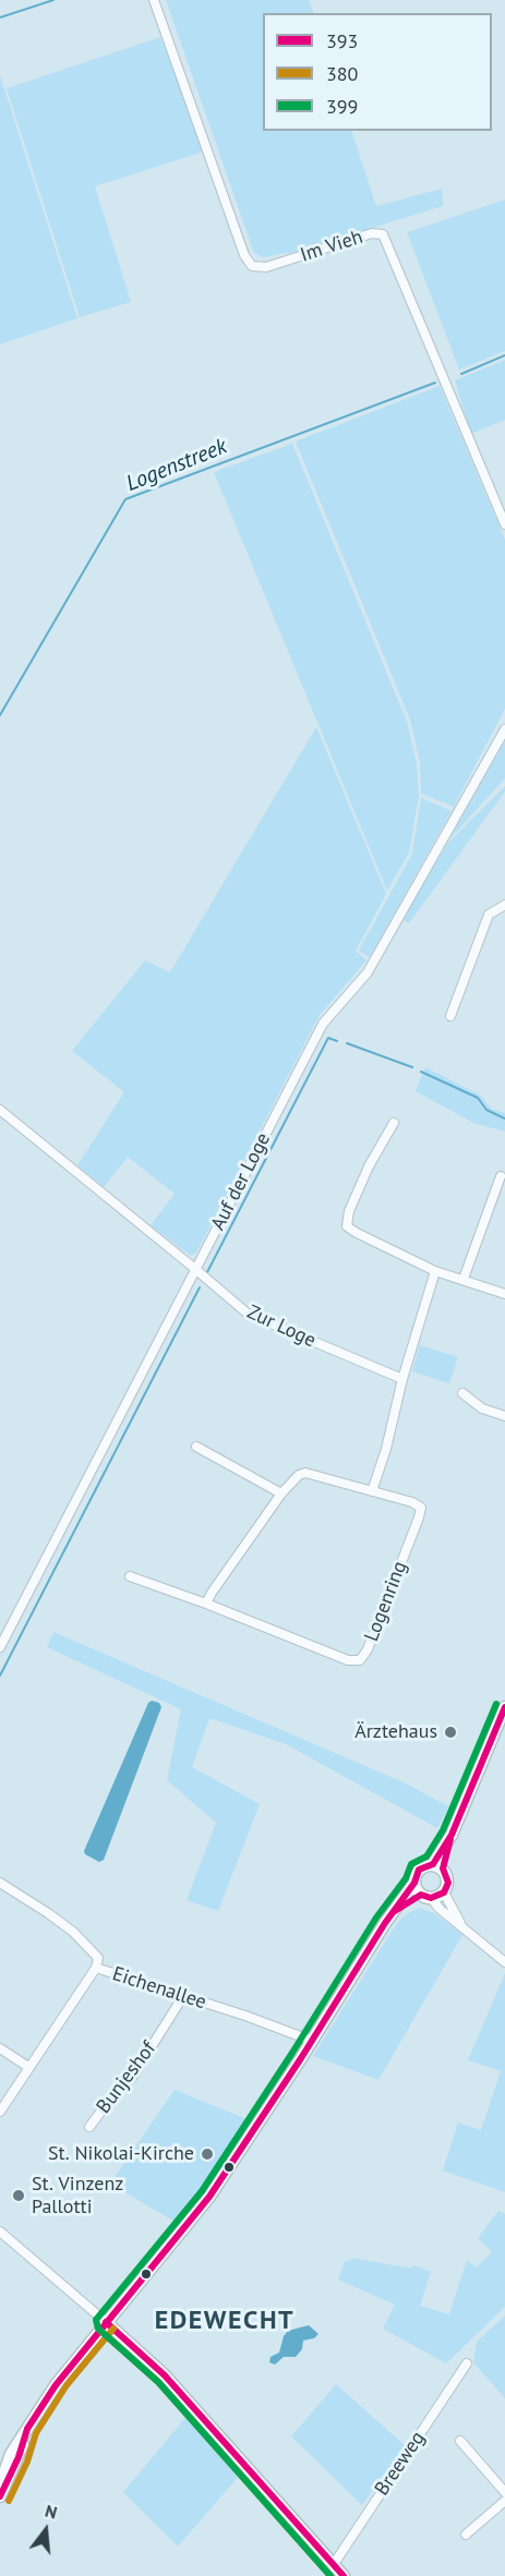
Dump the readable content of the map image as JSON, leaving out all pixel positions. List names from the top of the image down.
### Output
{
  "streets": {
    "street": [
      "Im Vieh",
      "Auf der Loge",
      "Zur Loge",
      "Logenring",
      "Eichenallee",
      "Bunjeshof",
      "Breeweg"
    ]
  },
  "crossings": [
    ["Auf der Loge", "Zur Loge"],
    ["Eichenallee", "Bunjeshof"]
  ],
  "districts": ["EDEWECHT"],
  "water": ["Logenstreek"],
  "places": ["Ärztehaus", "St. Nikolai-Kirche", "St. Vinzenz Pallotti"],
  "lines": ["transit line 399", "transit line 393", "transit line 380"],
  "legend": ["393", "380", "399"],
  "north": "top"
}
